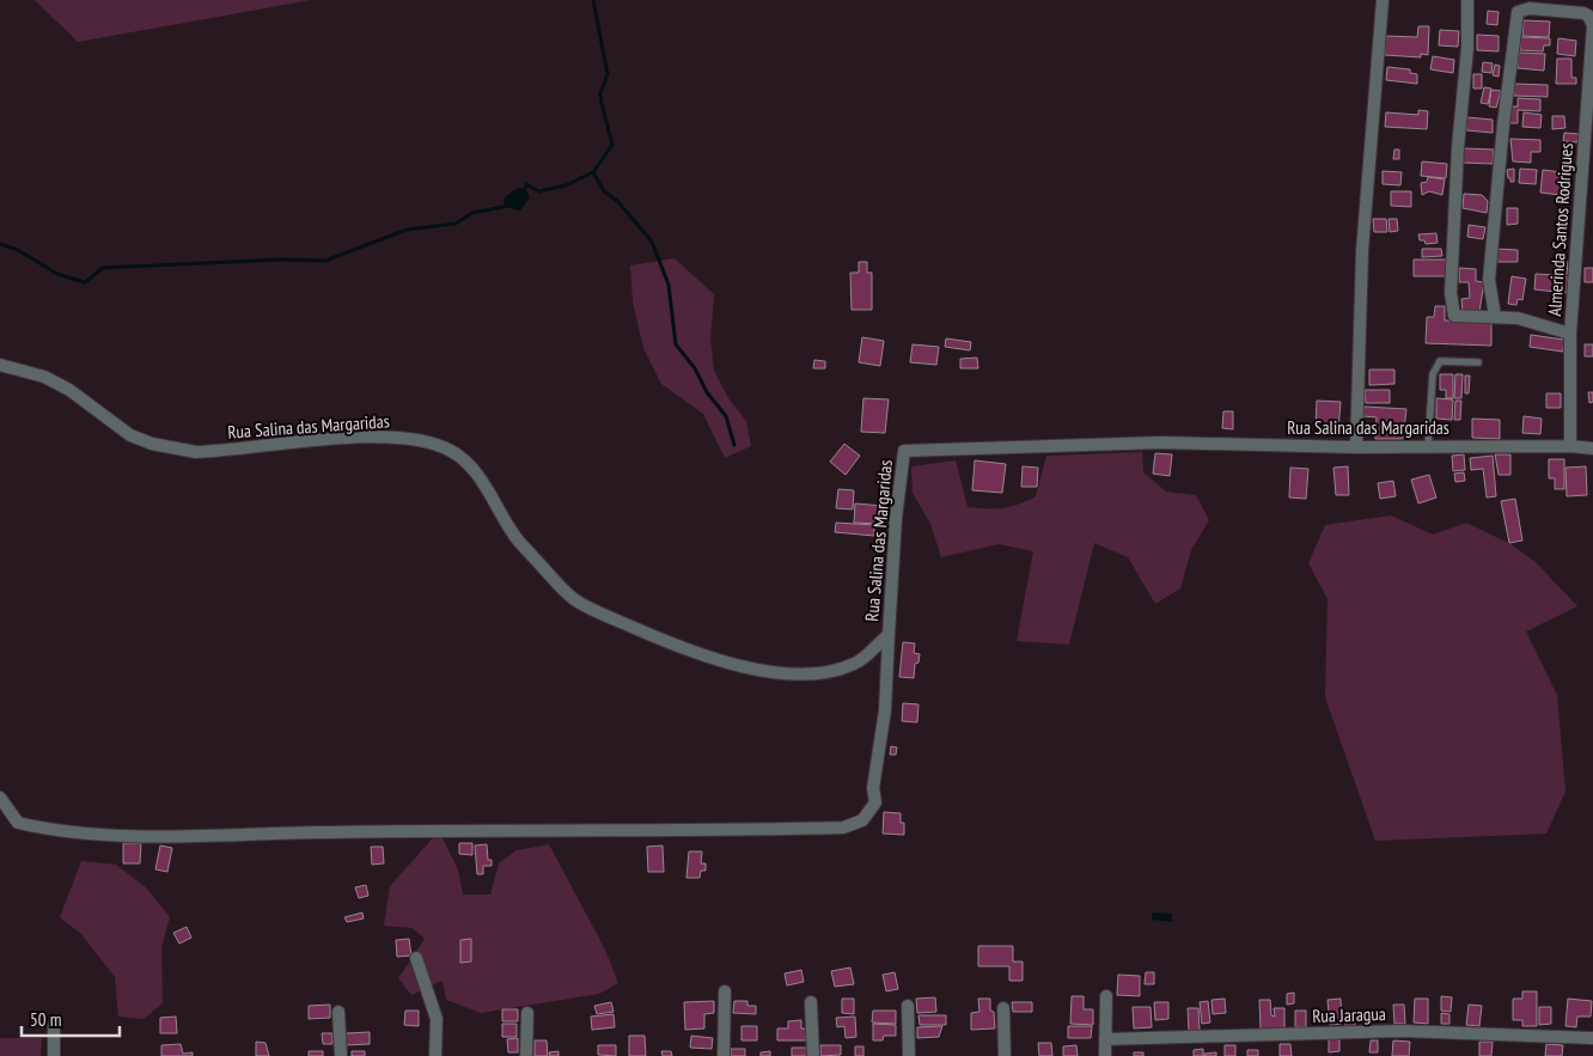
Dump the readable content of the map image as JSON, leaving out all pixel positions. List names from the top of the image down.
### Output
{
  "streets": {
    "street": ["Almerinda Santos Rodrigues", "Rua Salina das Margaridas", "Rua Jaragua"]
  },
  "crossings": [
    ["Almerinda Santos Rodrigues", "Rua Salina das Margaridas"]
  ],
  "scale_bar": "50 m"
}
